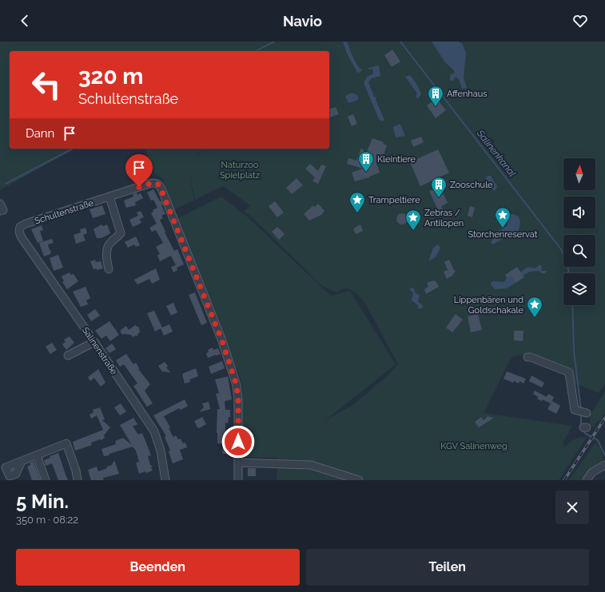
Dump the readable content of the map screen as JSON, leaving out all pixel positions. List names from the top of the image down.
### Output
{
  "streets": {
    "street": ["Schultenstraße", "Salinenstraße"]
  },
  "crossings": [
    ["Schultenstraße", "Salinenstraße"]
  ],
  "water": ["Salinenkanal"],
  "parks": ["Naturzoo Spielplatz", "KGV Salinenweg"],
  "places": {
    "building": ["Affenhaus", "Kleintiere", "Zooschule"],
    "place": [
      "Trampeltiere",
      "Storchenreservat",
      "Zebras / Antilopen",
      "Lippenbären und Goldschakale"
    ]
  },
  "north": "top",
  "page": {
    "header": "Navio",
    "turn": ["320 m", "Schultenstraße"],
    "then": "Dann",
    "heading": ["5 Min.", "350 m · 08:22"],
    "buttons": ["Beenden", "Teilen"]
  }
}
